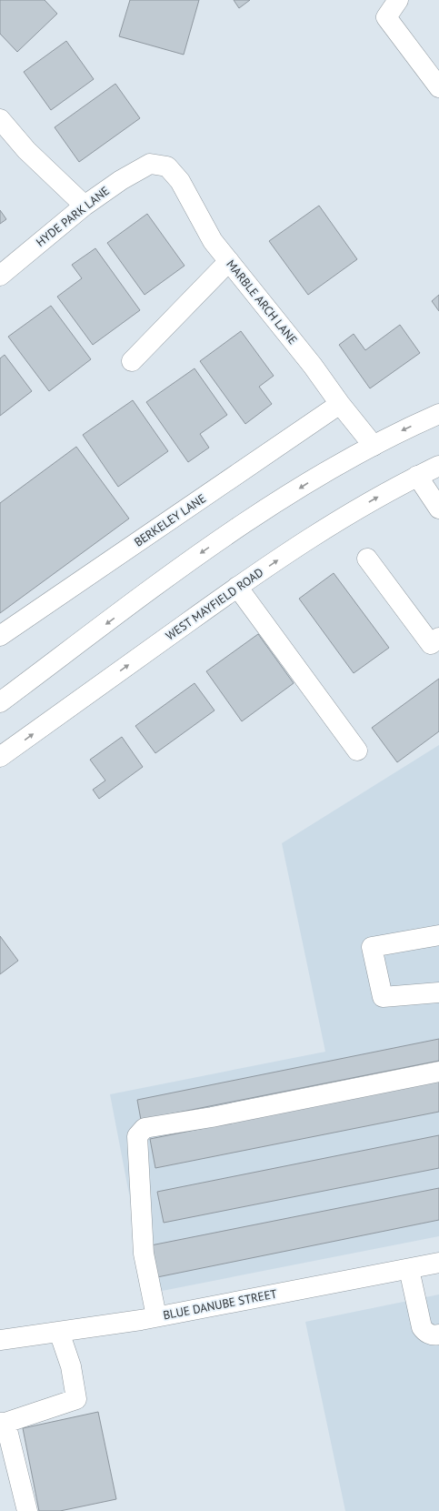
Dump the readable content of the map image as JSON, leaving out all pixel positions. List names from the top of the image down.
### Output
{
  "streets": {
    "street": [
      "HYDE PARK LANE",
      "MARBLE ARCH LANE",
      "BERKELEY LANE",
      "WEST MAYFIELD ROAD",
      "BLUE DANUBE STREET"
    ]
  },
  "crossings": [
    ["HYDE PARK LANE", "MARBLE ARCH LANE"],
    ["MARBLE ARCH LANE", "BERKELEY LANE"]
  ]
}
